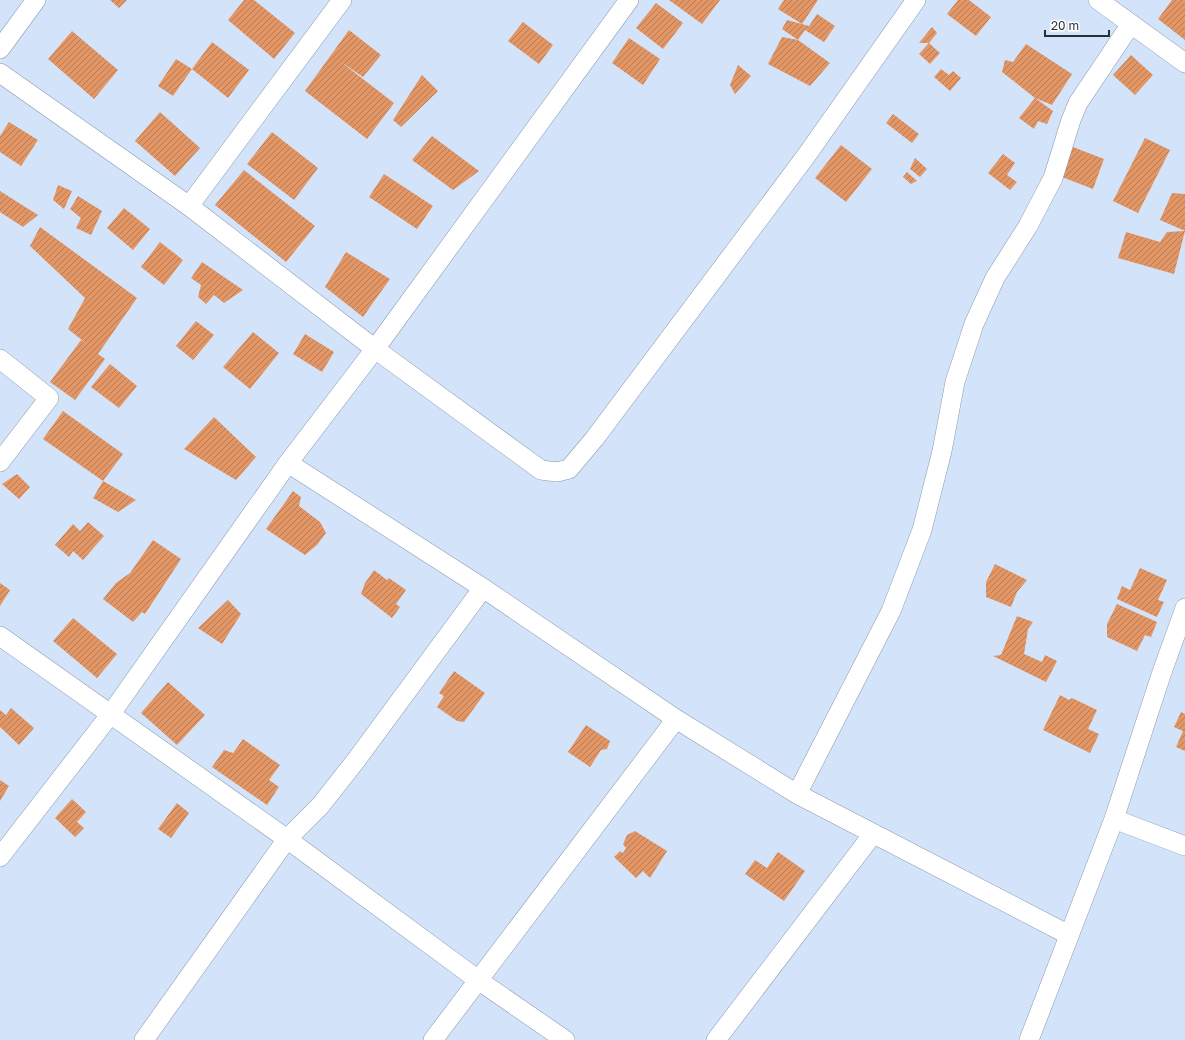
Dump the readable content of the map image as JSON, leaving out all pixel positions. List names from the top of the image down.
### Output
{
  "scale_bar": "20 m"
}
